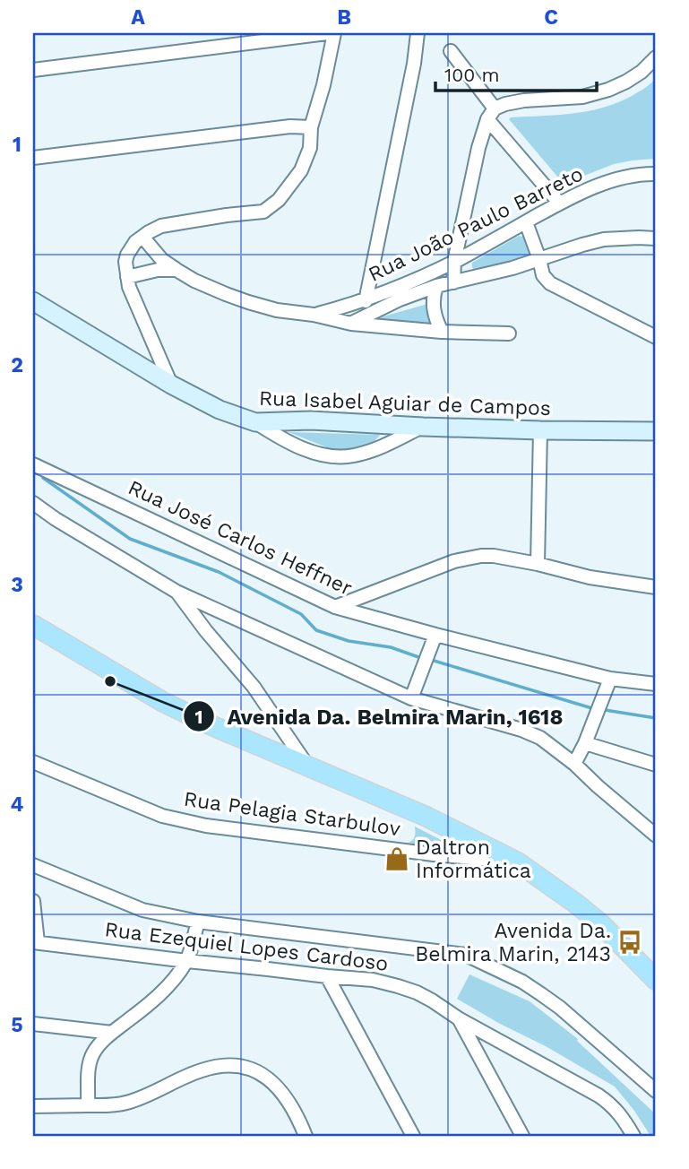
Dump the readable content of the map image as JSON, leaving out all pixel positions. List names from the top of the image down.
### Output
{
  "streets": {
    "street": [
      "Rua João Paulo Barreto",
      "Rua Isabel Aguiar de Campos",
      "Rua José Carlos Heffner",
      "Rua Pelagia Starbulov",
      "Rua Ezequiel Lopes Cardoso"
    ]
  },
  "places": {
    "other": ["Avenida Da. Belmira Marin, 1618"],
    "shop": ["Daltron Informática"],
    "bus stop": ["Avenida Da. Belmira Marin, 2143"]
  },
  "scale_bar": "100 m",
  "grid": {
    "columns": ["A", "B", "C"],
    "rows": [
      "1",
      "2",
      "3",
      "4",
      "5"
    ]
  }
}
